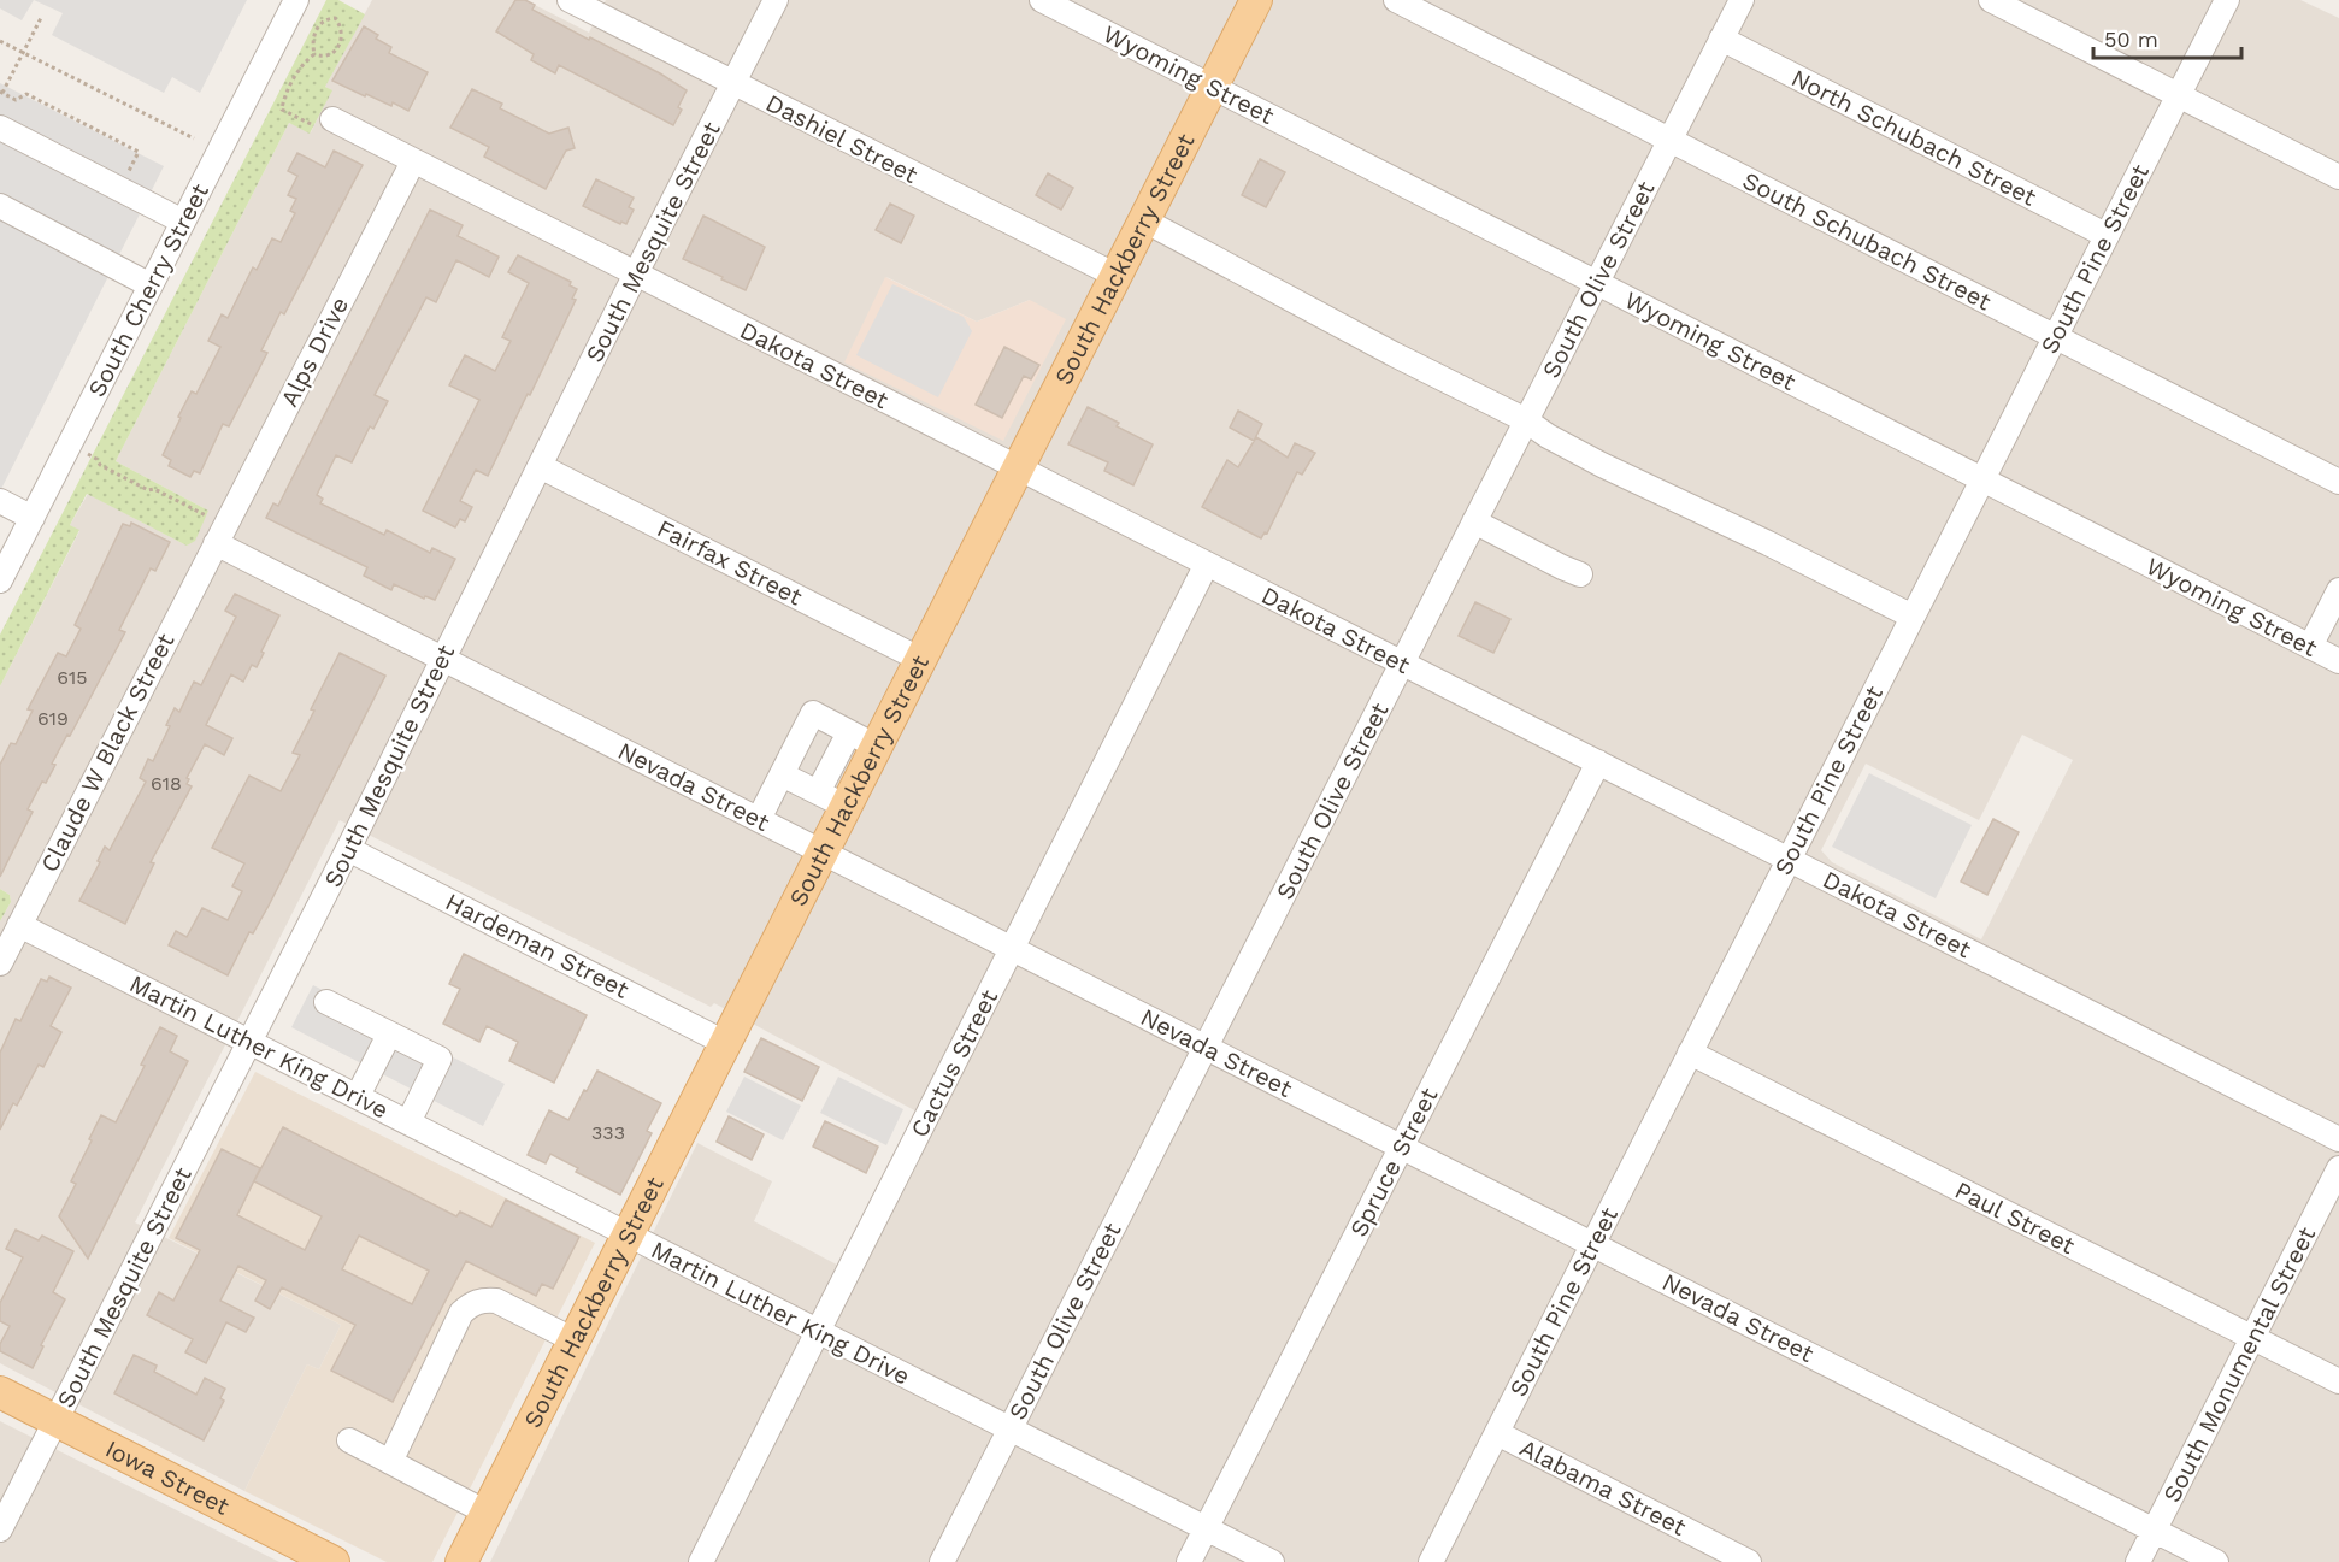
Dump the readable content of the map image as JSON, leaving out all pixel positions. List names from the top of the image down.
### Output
{
  "streets": {
    "main road": ["South Hackberry Street", "Iowa Street"],
    "street": [
      "Wyoming Street",
      "North Schubach Street",
      "Dashiel Street",
      "South Schubach Street",
      "South Mesquite Street",
      "South Pine Street",
      "South Olive Street",
      "South Cherry Street",
      "Alps Drive",
      "Dakota Street",
      "Fairfax Street",
      "Claude W Black Street",
      "Nevada Street",
      "Hardeman Street",
      "Martin Luther King Drive",
      "Cactus Street",
      "Spruce Street",
      "Paul Street",
      "South Monumental Street",
      "Alabama Street"
    ]
  },
  "crossings": [
    ["Wyoming Street", "South Hackberry Street"],
    ["Wyoming Street", "South Pine Street"],
    ["Wyoming Street", "South Olive Street"],
    ["North Schubach Street", "South Pine Street"],
    ["North Schubach Street", "South Olive Street"],
    ["Dashiel Street", "South Mesquite Street"],
    ["Dashiel Street", "South Hackberry Street"],
    ["South Schubach Street", "South Pine Street"],
    ["South Schubach Street", "South Olive Street"],
    ["South Mesquite Street", "Dakota Street"],
    ["South Mesquite Street", "Fairfax Street"],
    ["South Mesquite Street", "Nevada Street"],
    ["South Mesquite Street", "Hardeman Street"],
    ["South Mesquite Street", "Martin Luther King Drive"],
    ["South Mesquite Street", "Iowa Street"],
    ["South Hackberry Street", "Dakota Street"],
    ["South Hackberry Street", "Fairfax Street"],
    ["South Hackberry Street", "Nevada Street"],
    ["South Hackberry Street", "Hardeman Street"],
    ["South Hackberry Street", "Martin Luther King Drive"],
    ["South Pine Street", "Dakota Street"],
    ["South Pine Street", "Nevada Street"],
    ["South Pine Street", "Paul Street"],
    ["South Pine Street", "Alabama Street"],
    ["South Olive Street", "Dakota Street"],
    ["South Olive Street", "Nevada Street"],
    ["South Olive Street", "Martin Luther King Drive"],
    ["Alps Drive", "Dakota Street"],
    ["Alps Drive", "Claude W Black Street"],
    ["Alps Drive", "Nevada Street"],
    ["Dakota Street", "Cactus Street"],
    ["Dakota Street", "Spruce Street"],
    ["Claude W Black Street", "Nevada Street"],
    ["Claude W Black Street", "Martin Luther King Drive"],
    ["Nevada Street", "Cactus Street"],
    ["Nevada Street", "Spruce Street"],
    ["Nevada Street", "South Monumental Street"],
    ["Martin Luther King Drive", "Cactus Street"],
    ["Martin Luther King Drive", "Spruce Street"],
    ["Paul Street", "South Monumental Street"]
  ],
  "house_numbers": [
    "615",
    "619",
    "618",
    "333"
  ],
  "scale_bar": "50 m"
}
